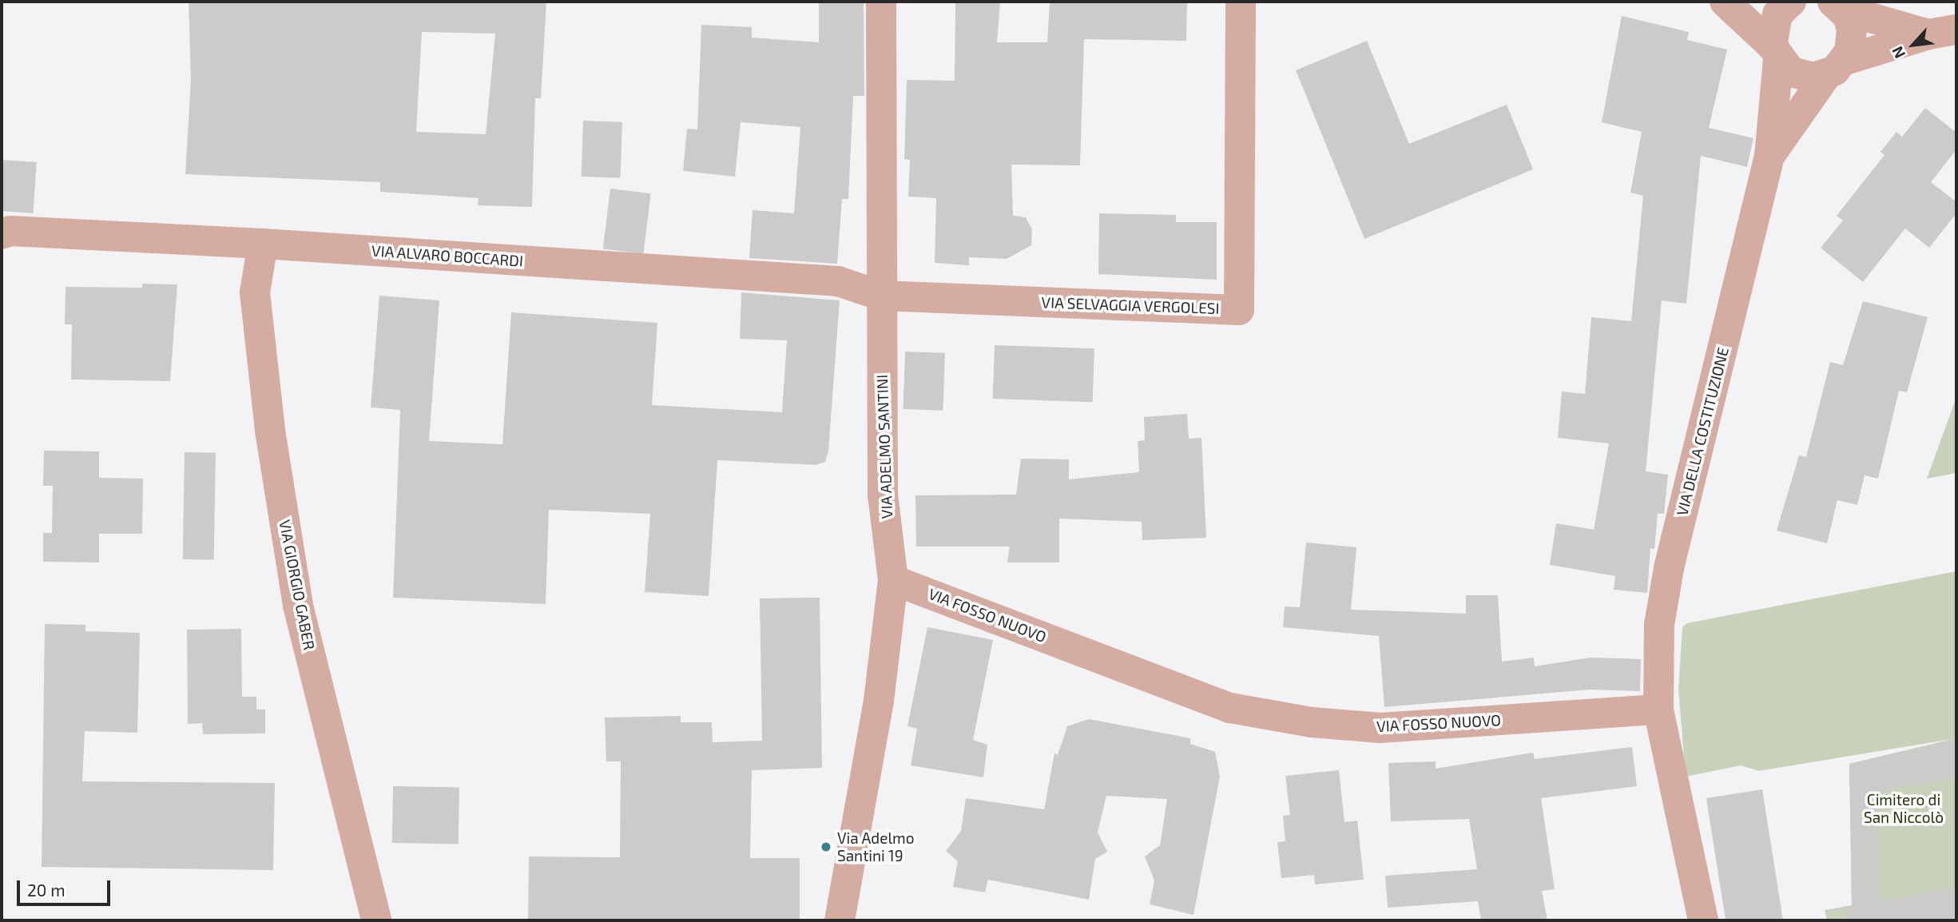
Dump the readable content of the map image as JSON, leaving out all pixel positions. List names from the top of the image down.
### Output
{
  "streets": {
    "street": [
      "VIA ALVARO BOCCARDI",
      "VIA SELVAGGIA VERGOLESI",
      "VIA DELLA COSTITUZIONE",
      "VIA ADELMO SANTINI",
      "VIA GIORGIO GABER",
      "VIA FOSSO NUOVO"
    ]
  },
  "crossings": [
    ["VIA ALVARO BOCCARDI", "VIA SELVAGGIA VERGOLESI"],
    ["VIA ALVARO BOCCARDI", "VIA ADELMO SANTINI"],
    ["VIA ALVARO BOCCARDI", "VIA GIORGIO GABER"],
    ["VIA SELVAGGIA VERGOLESI", "VIA ADELMO SANTINI"],
    ["VIA DELLA COSTITUZIONE", "VIA FOSSO NUOVO"],
    ["VIA ADELMO SANTINI", "VIA FOSSO NUOVO"]
  ],
  "parks": ["Cimitero di San Niccolò"],
  "places": ["Via Adelmo Santini 19"],
  "scale_bar": "20 m",
  "north": "bottom left"
}
